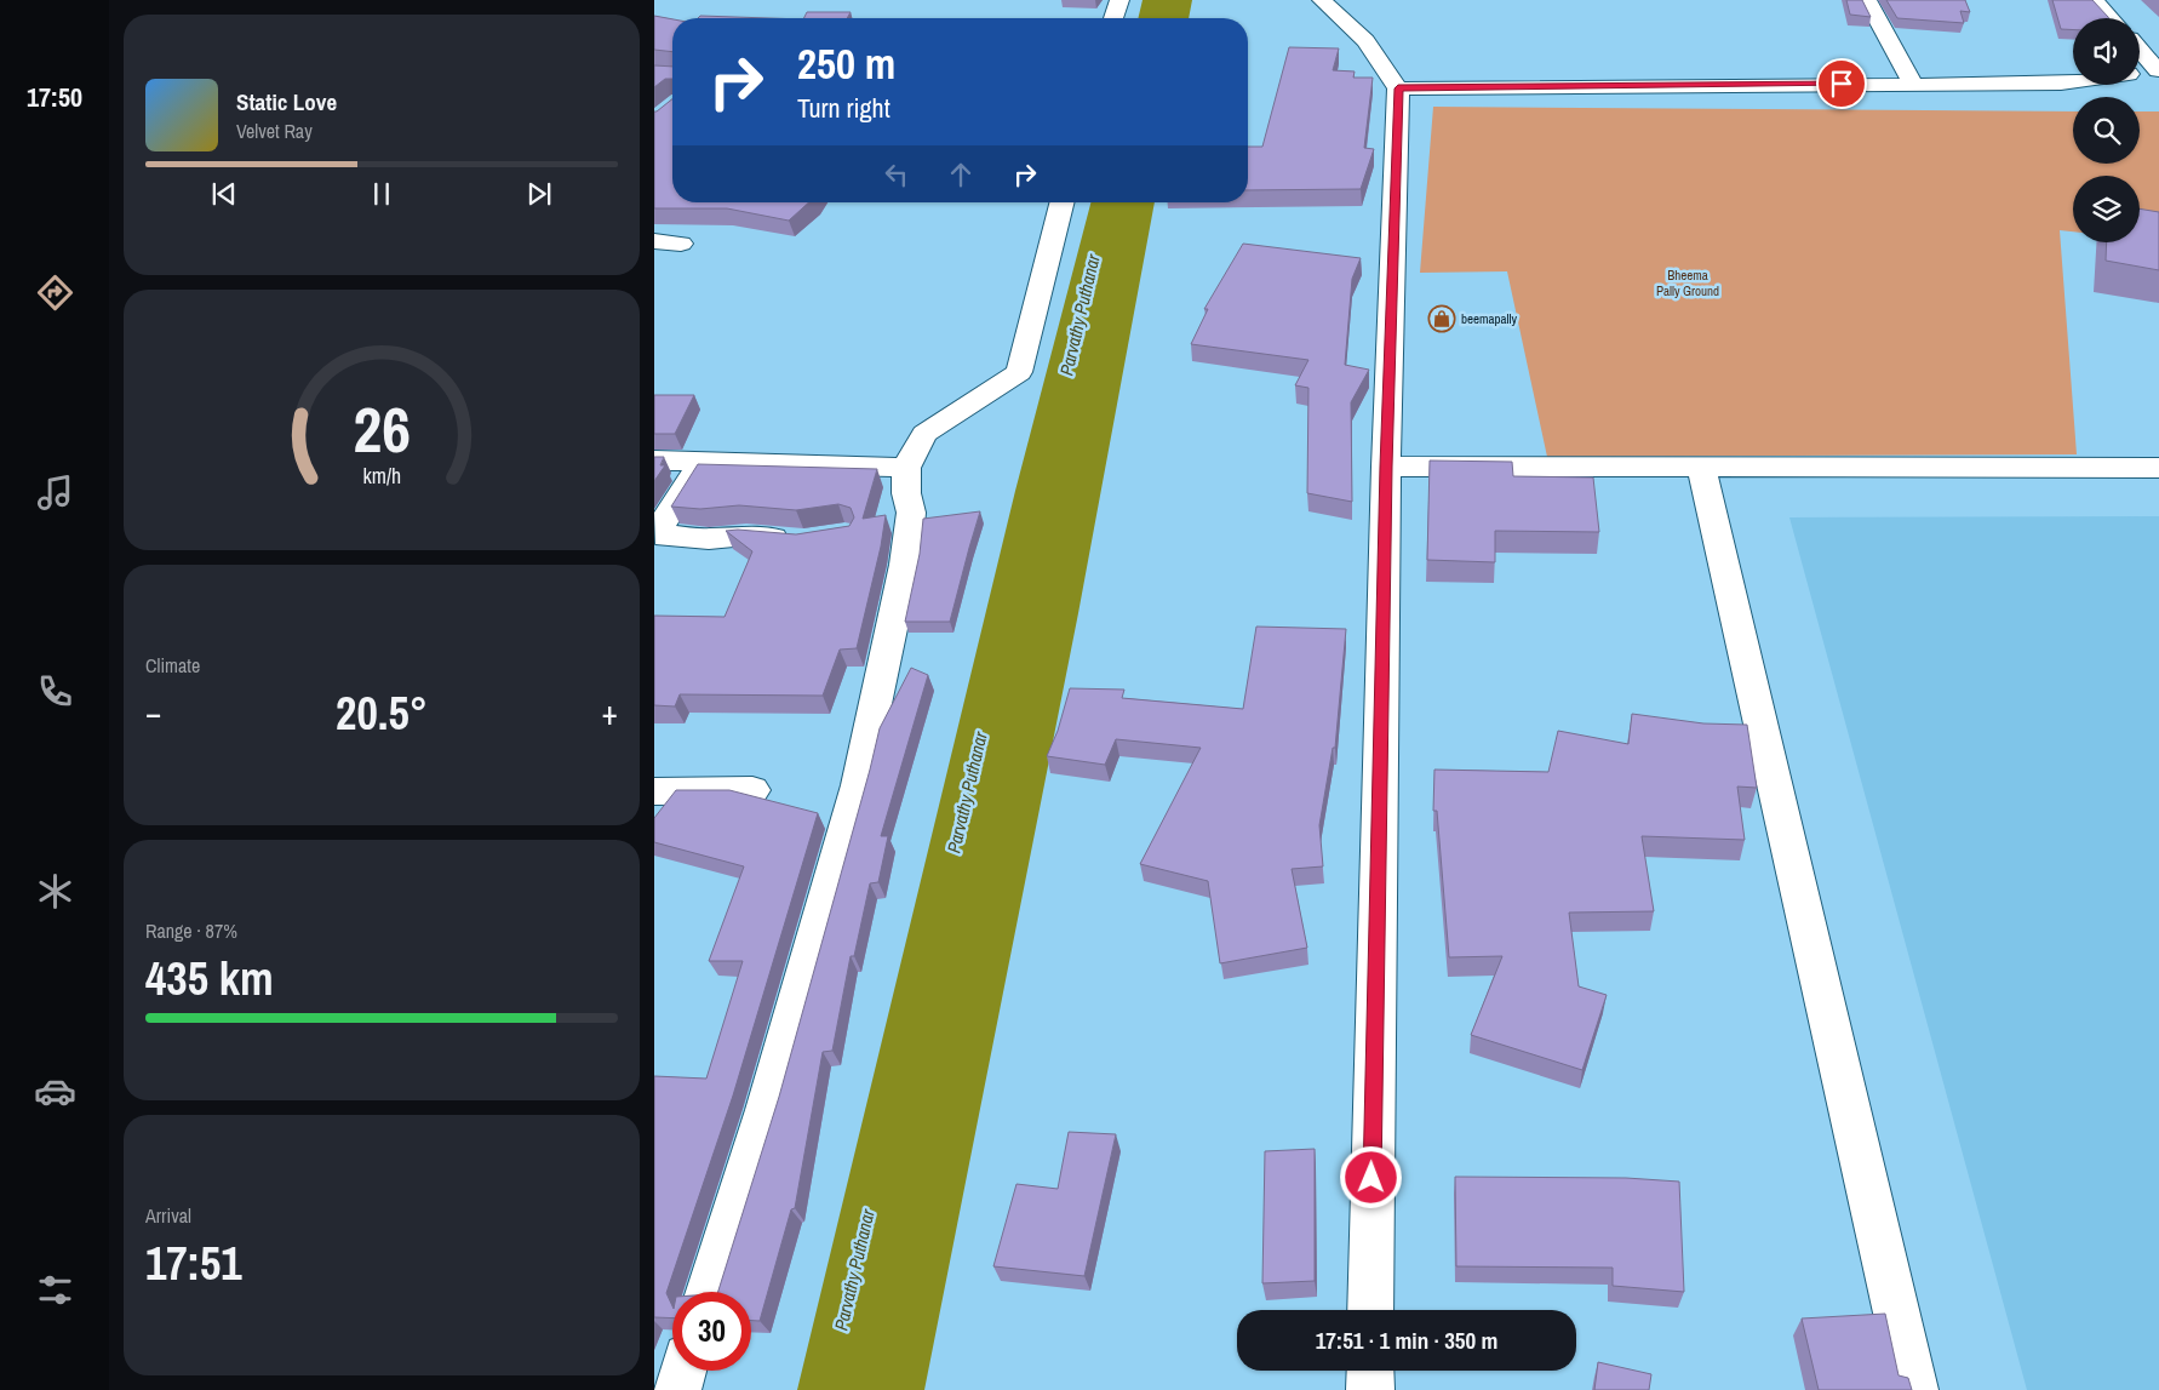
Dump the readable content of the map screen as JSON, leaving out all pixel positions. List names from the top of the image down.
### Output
{
  "water": ["Parvathy Puthanar"],
  "parks": ["Bheema Pally Ground"],
  "places": {
    "shop": ["beemapally"]
  },
  "page": {
    "tabs": "17:50",
    "turn": ["250 m", "Turn right"],
    "song": ["Static Love", "Velvet Ray"],
    "tile": [
      "Climate",
      ["Range · 87%", "435 km"],
      ["Arrival", "17:51"]
    ],
    "heat": ["−", "20.5°", "+"],
    "limit": "30",
    "trip": "17:51 · 1 min · 350 m",
    "gauge": ["26", "km/h"]
  }
}
